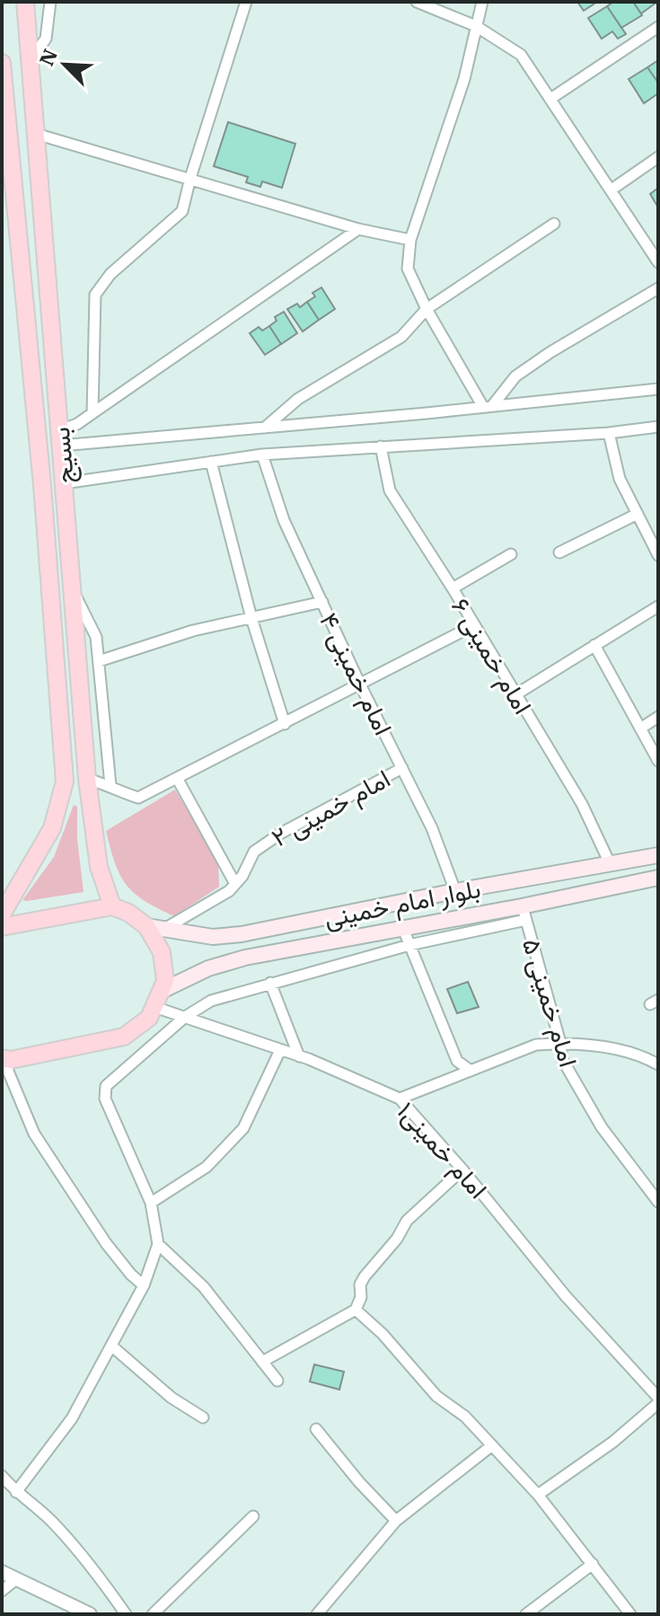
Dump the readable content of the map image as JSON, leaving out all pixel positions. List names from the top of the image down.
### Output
{
  "streets": {
    "main road": ["بسیج", "بلوار امام خمینی"],
    "street": [
      "امام خمینی ۶",
      "امام خمینی ۴",
      "امام خمینی ۲",
      "امام خمینی ۵",
      "امام خمینی۱"
    ]
  },
  "crossings": [
    ["امام خمینی ۶", "بلوار امام خمینی"],
    ["امام خمینی ۴", "امام خمینی ۲"],
    ["امام خمینی ۴", "بلوار امام خمینی"],
    ["امام خمینی ۲", "بلوار امام خمینی"],
    ["بلوار امام خمینی", "امام خمینی ۵"]
  ],
  "north": "top left"
}
